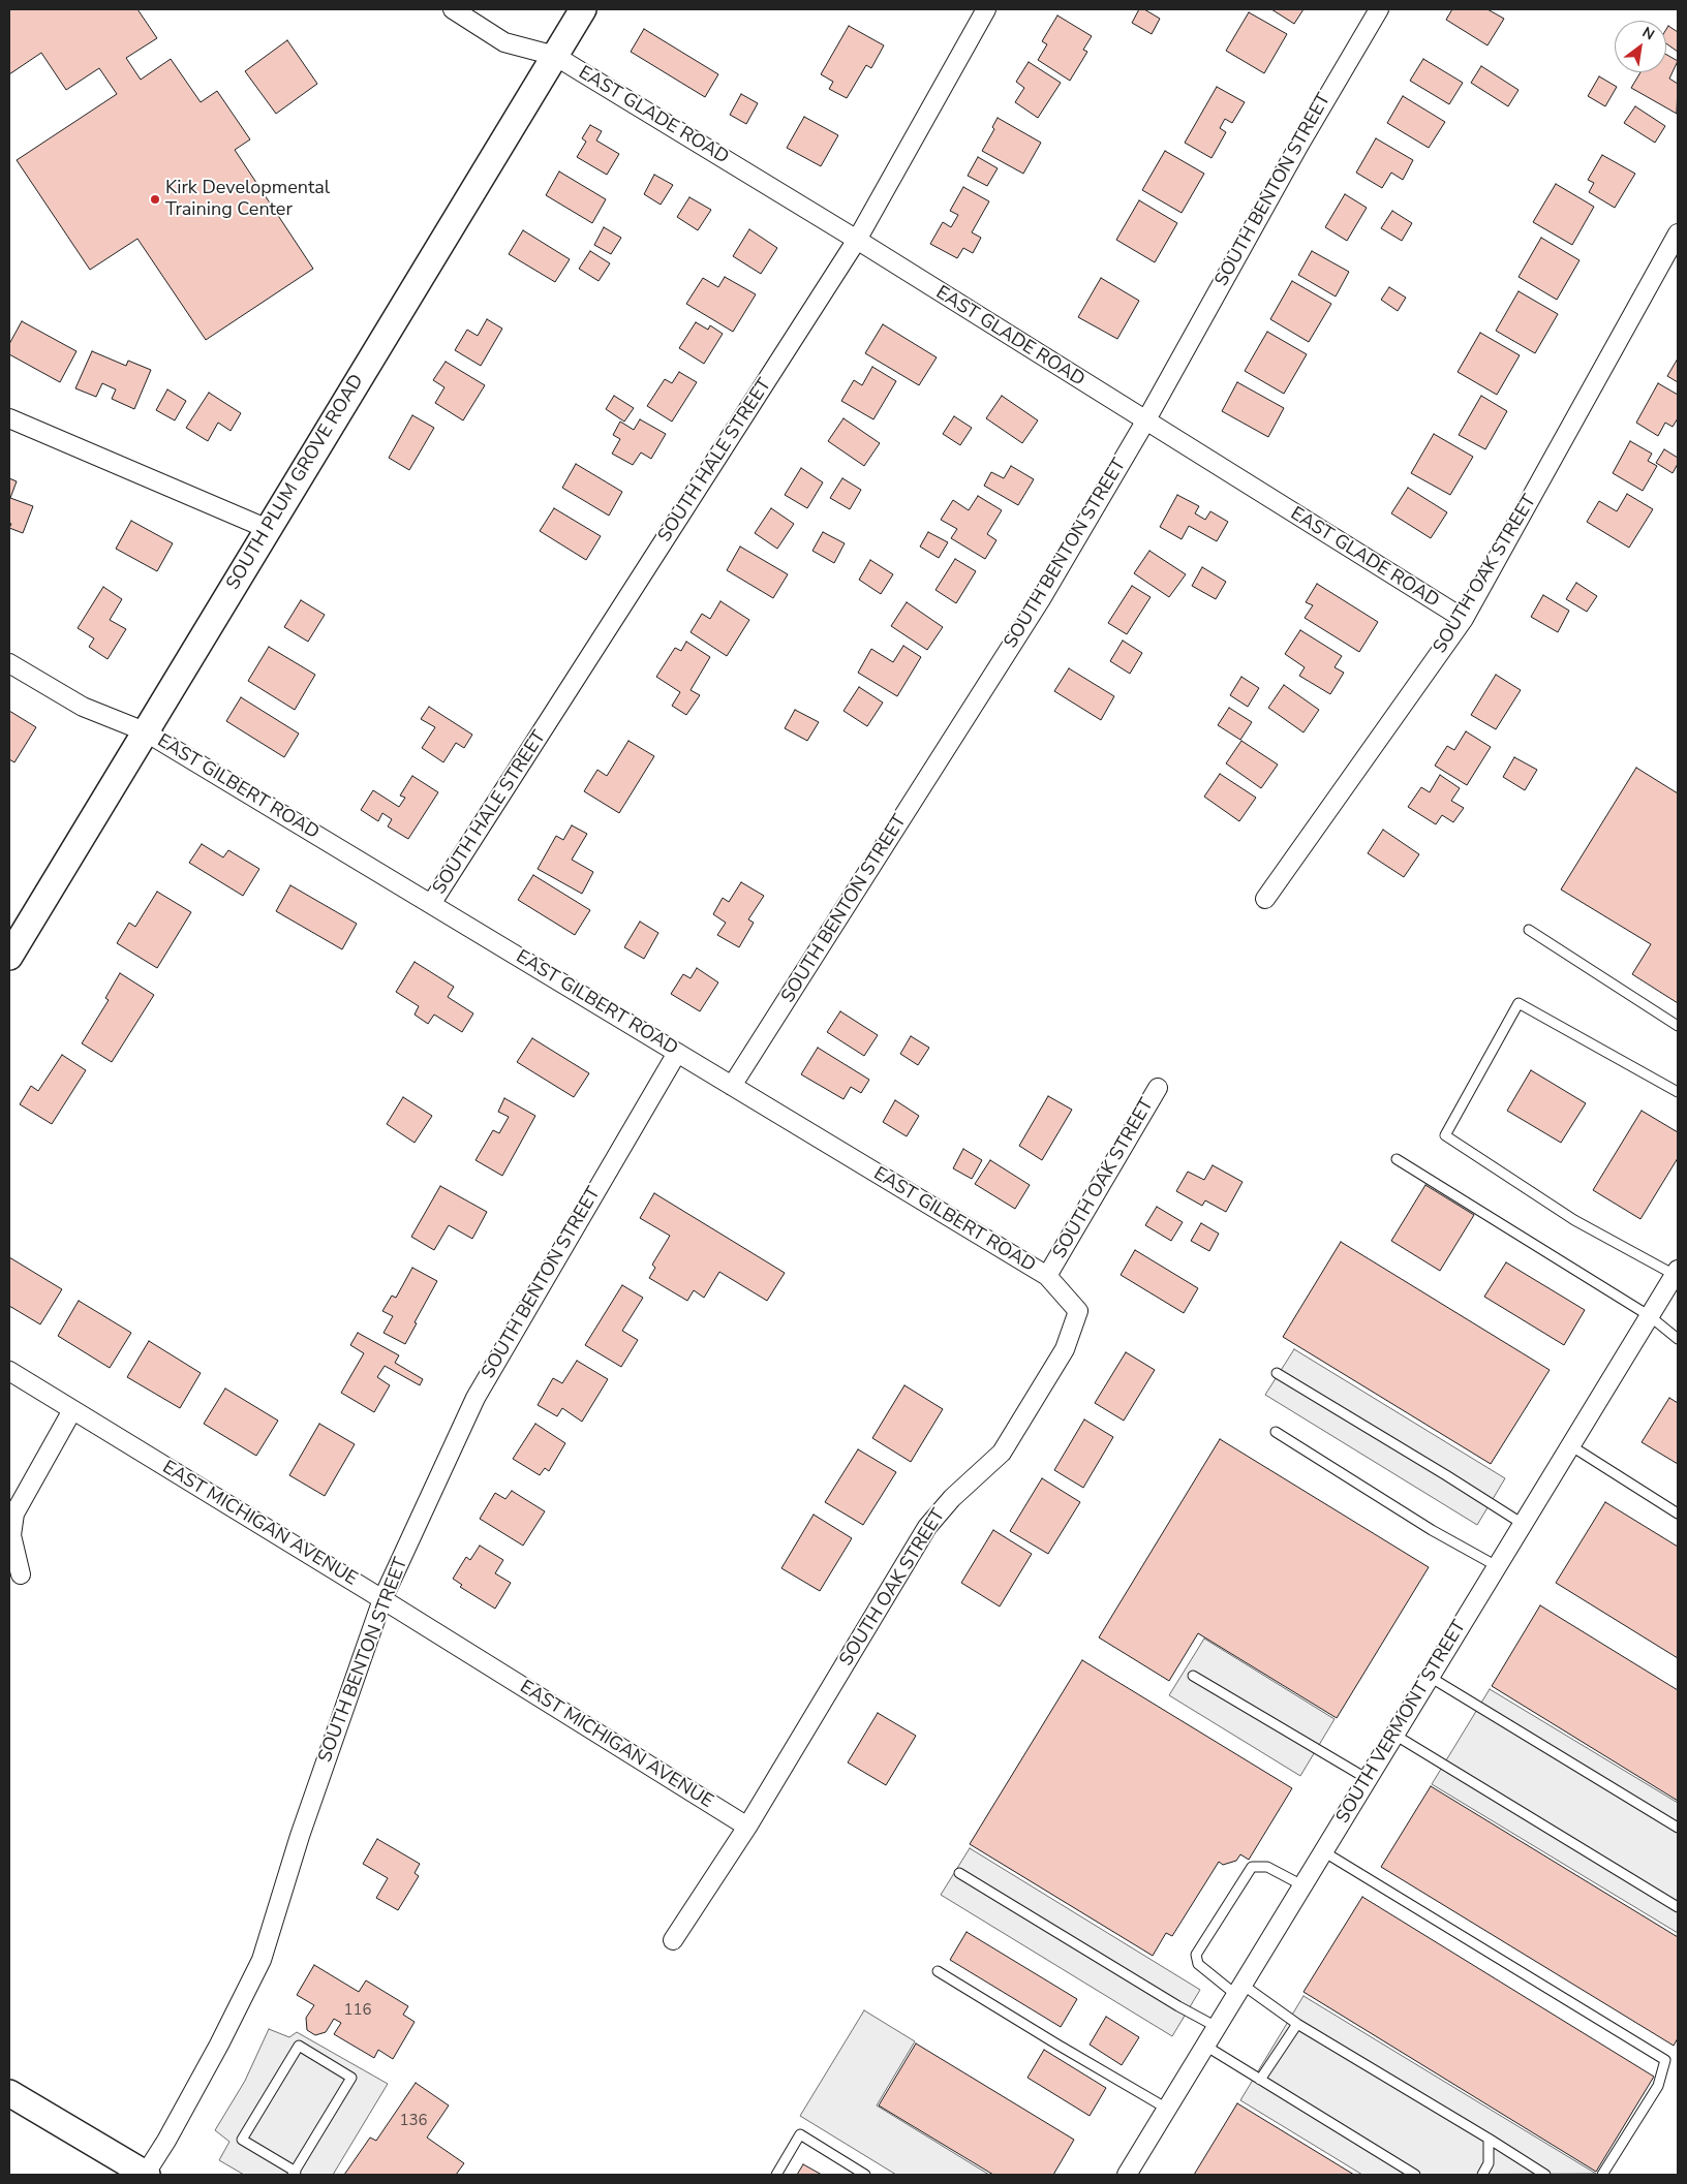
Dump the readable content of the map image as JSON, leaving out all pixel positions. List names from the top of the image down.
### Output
{
  "streets": {
    "main road": ["SOUTH PLUM GROVE ROAD"],
    "street": [
      "EAST GLADE ROAD",
      "SOUTH BENTON STREET",
      "SOUTH HALE STREET",
      "SOUTH OAK STREET",
      "EAST GILBERT ROAD",
      "EAST MICHIGAN AVENUE",
      "SOUTH VERMONT STREET"
    ]
  },
  "crossings": [
    ["EAST GLADE ROAD", "SOUTH BENTON STREET"],
    ["EAST GLADE ROAD", "SOUTH HALE STREET"],
    ["EAST GLADE ROAD", "SOUTH PLUM GROVE ROAD"],
    ["EAST GLADE ROAD", "SOUTH OAK STREET"],
    ["SOUTH BENTON STREET", "EAST GILBERT ROAD"],
    ["SOUTH BENTON STREET", "EAST MICHIGAN AVENUE"],
    ["SOUTH HALE STREET", "EAST GILBERT ROAD"],
    ["SOUTH PLUM GROVE ROAD", "EAST GILBERT ROAD"],
    ["SOUTH OAK STREET", "EAST GILBERT ROAD"],
    ["SOUTH OAK STREET", "EAST MICHIGAN AVENUE"]
  ],
  "places": ["Kirk Developmental Training Center"],
  "house_numbers": ["116", "136"],
  "north": "top right"
}
